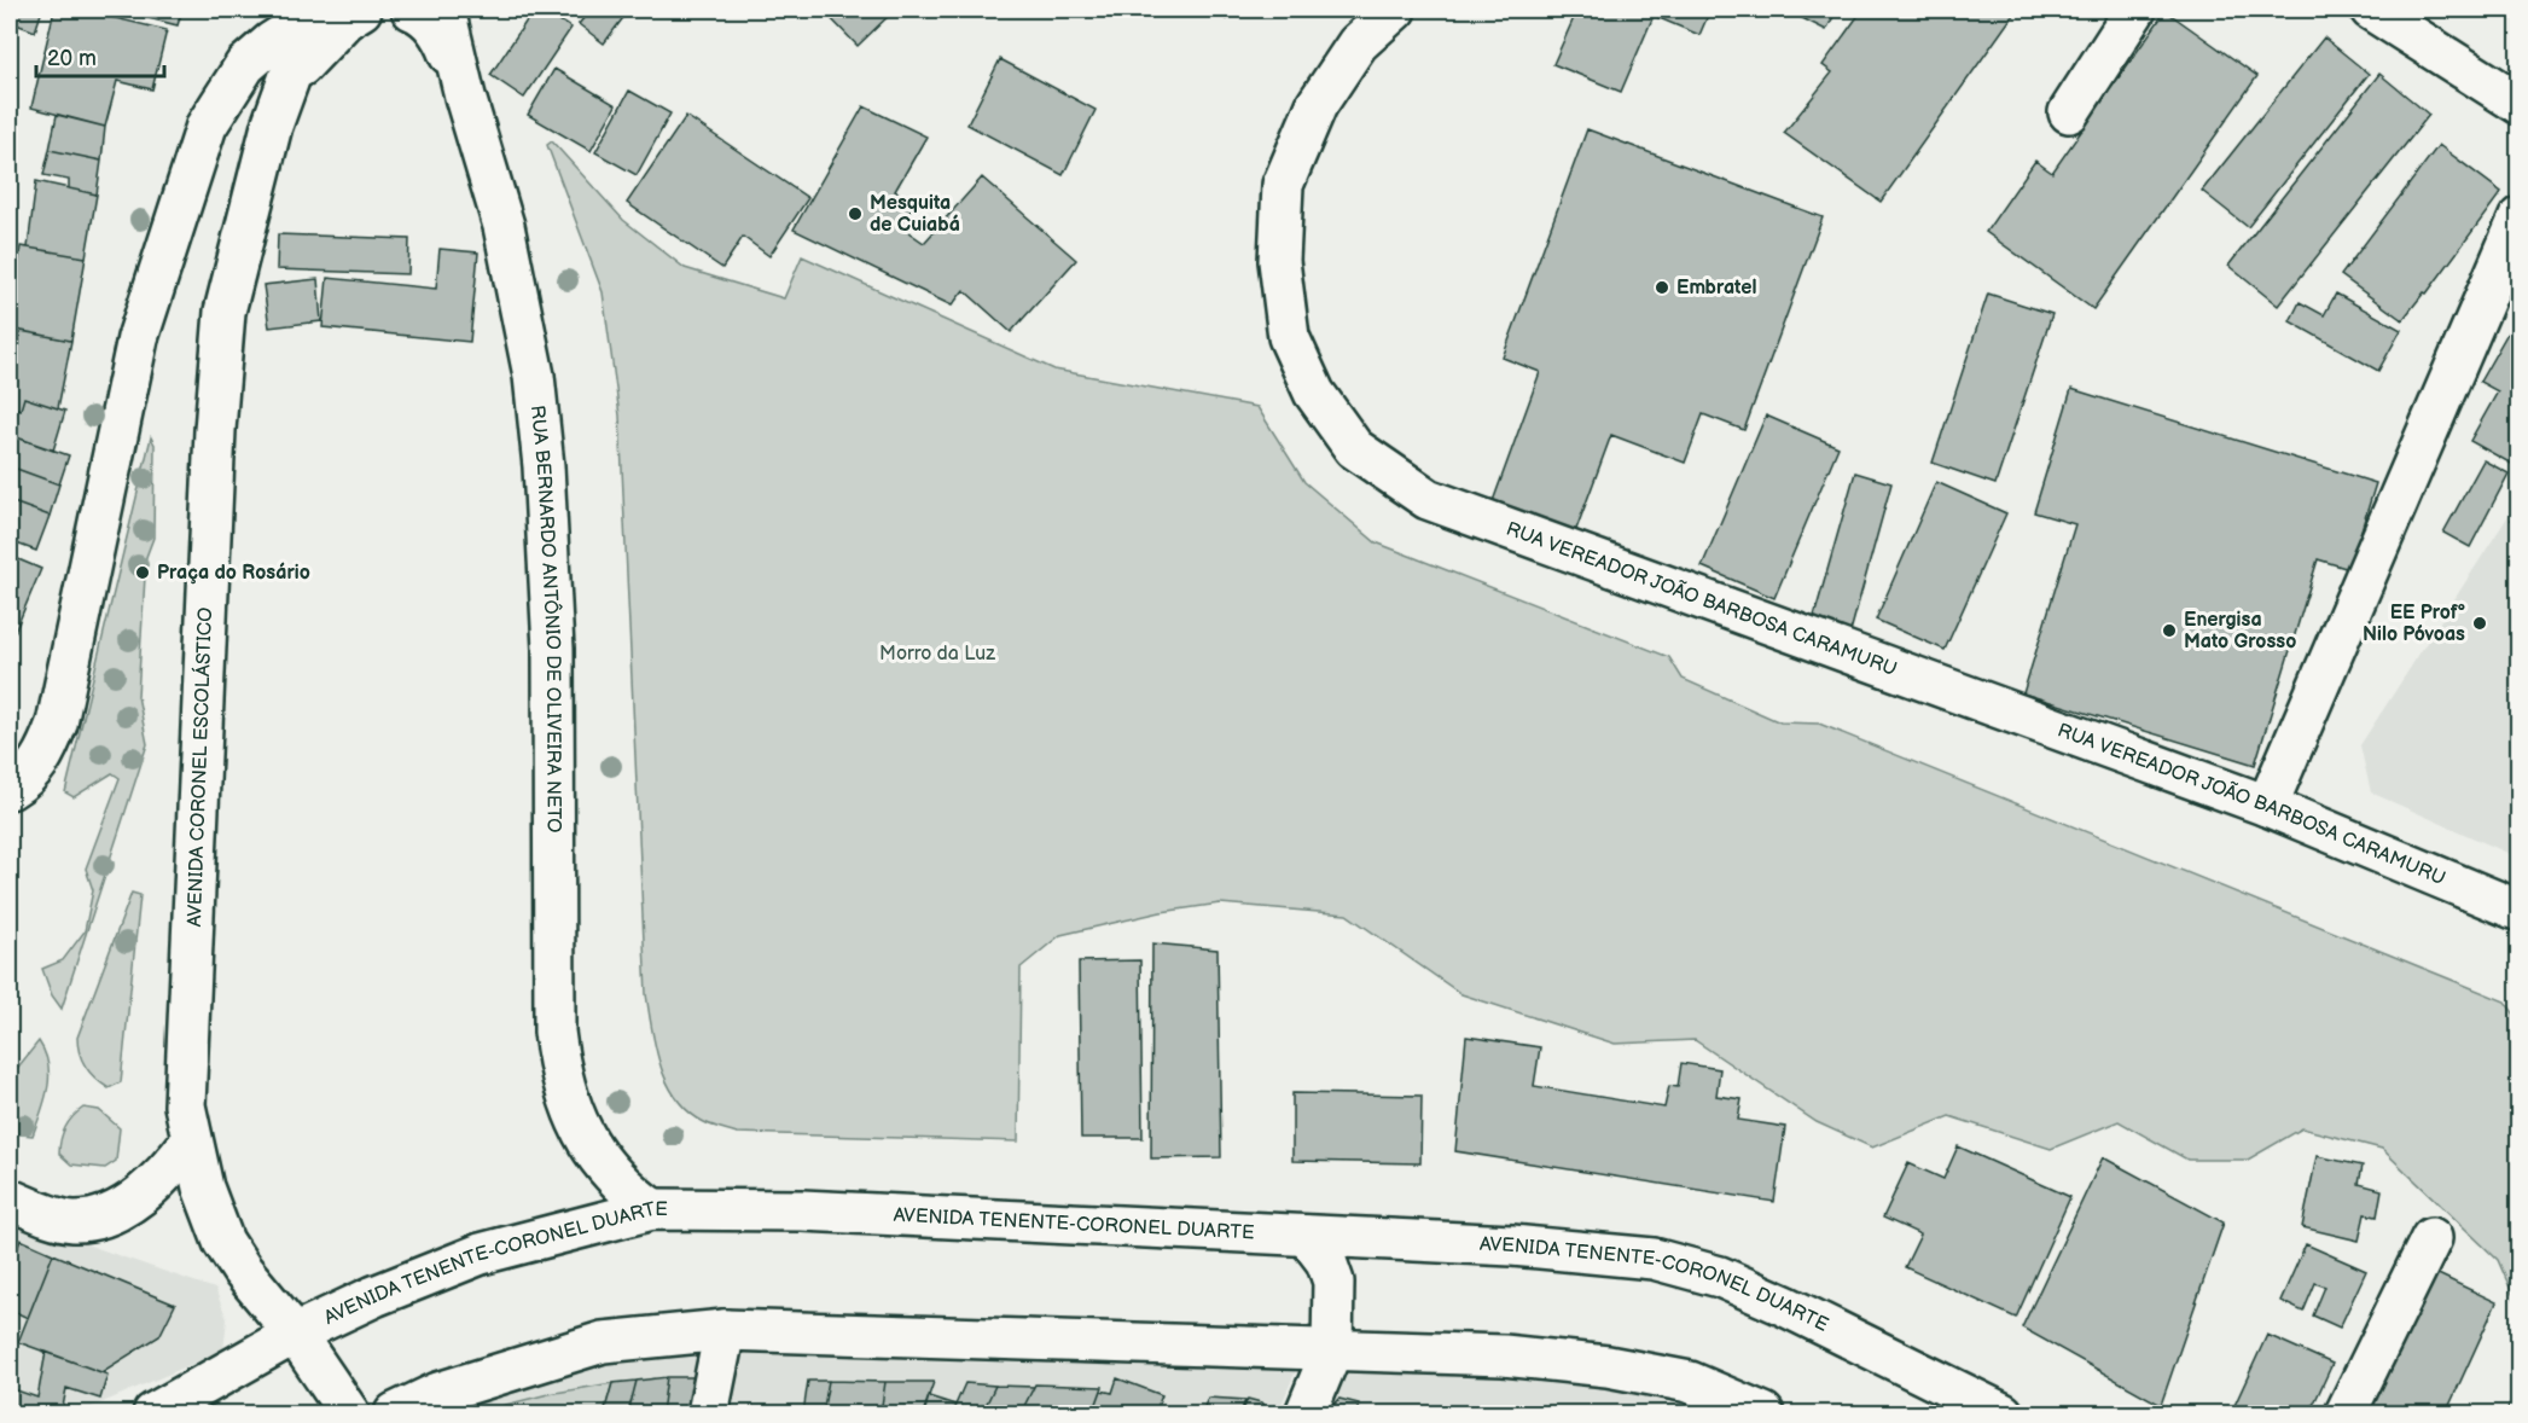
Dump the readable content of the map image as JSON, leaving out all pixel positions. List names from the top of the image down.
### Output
{
  "streets": {
    "main road": [
      "RUA VEREADOR JOÃO BARBOSA CARAMURU",
      "RUA BERNARDO ANTÔNIO DE OLIVEIRA NETO",
      "AVENIDA CORONEL ESCOLÁSTICO",
      "AVENIDA TENENTE-CORONEL DUARTE"
    ]
  },
  "crossings": [
    ["RUA BERNARDO ANTÔNIO DE OLIVEIRA NETO", "AVENIDA TENENTE-CORONEL DUARTE"],
    ["AVENIDA CORONEL ESCOLÁSTICO", "AVENIDA TENENTE-CORONEL DUARTE"]
  ],
  "parks": ["Morro da Luz"],
  "places": [
    "Mesquita de Cuiabá",
    "Embratel",
    "Praça do Rosário",
    "EE Profº Nilo Póvoas",
    "Energisa Mato Grosso"
  ],
  "scale_bar": "20 m"
}
